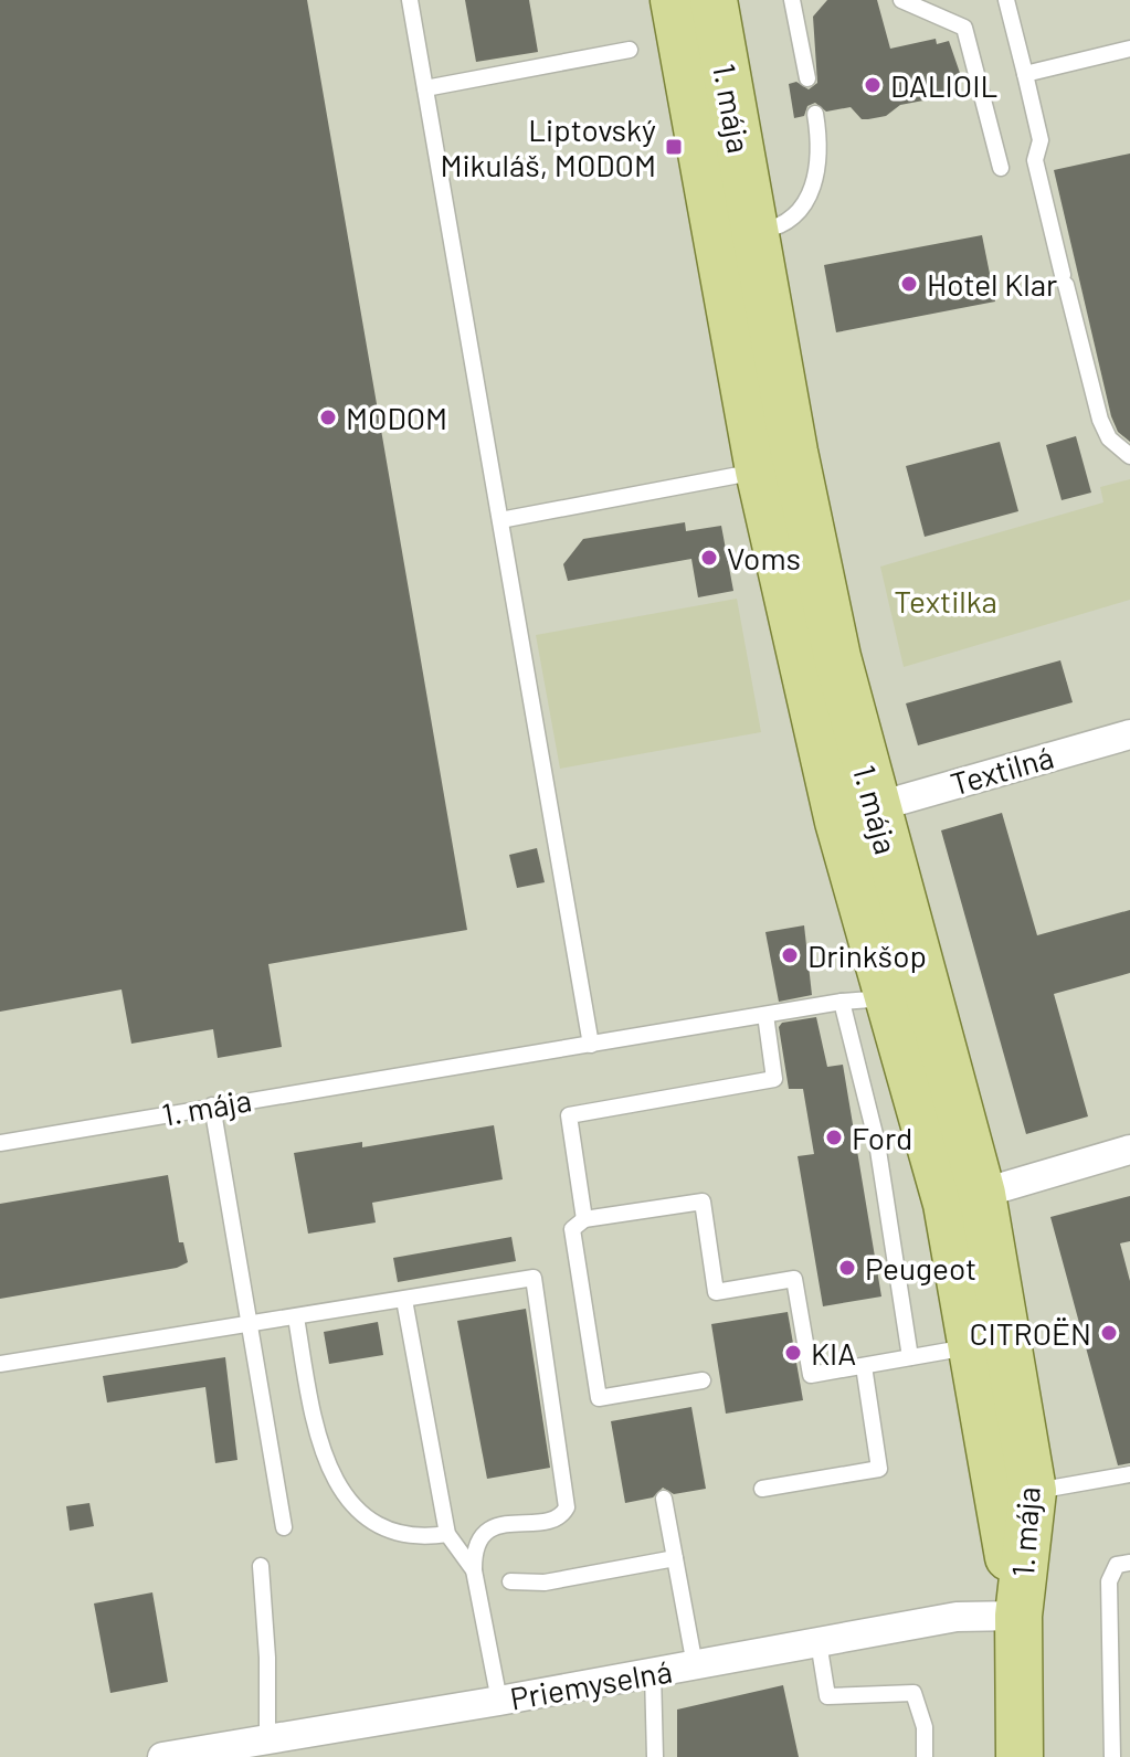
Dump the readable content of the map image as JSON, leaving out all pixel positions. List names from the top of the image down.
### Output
{
  "streets": {
    "main road": ["1. mája"],
    "street": ["Textilná", "Priemyselná"]
  },
  "crossings": [
    ["1. mája", "Textilná"],
    ["1. mája", "Priemyselná"]
  ],
  "parks": ["Textilka"],
  "places": {
    "other": [
      "DALIOIL",
      "Hotel Klar",
      "MODOM",
      "Voms",
      "Drinkšop",
      "Ford",
      "Peugeot",
      "CITROËN",
      "KIA"
    ],
    "transit": ["Liptovský Mikuláš, MODOM"]
  }
}
